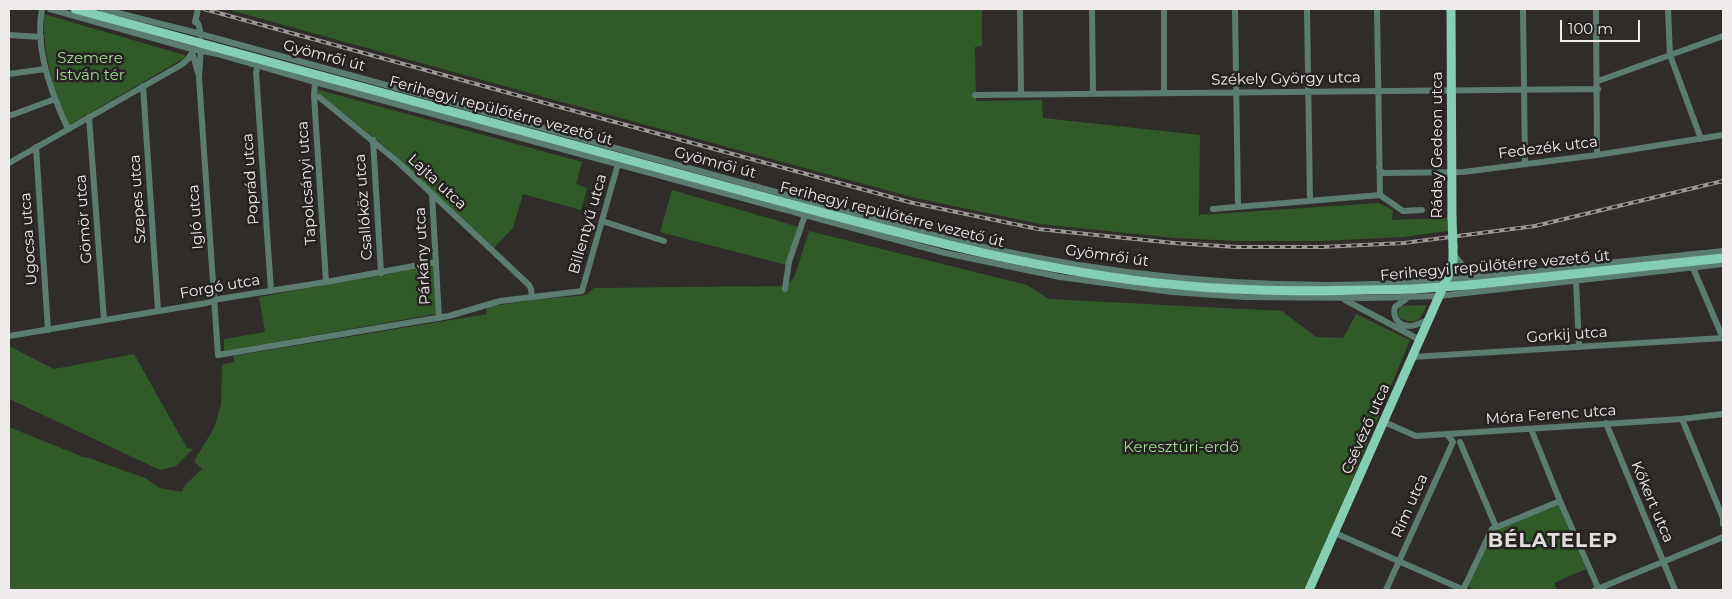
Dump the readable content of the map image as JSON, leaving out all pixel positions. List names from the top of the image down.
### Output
{
  "streets": {
    "main road": ["Ferihegyi repülőtérre vezető út", "Ráday Gedeon utca", "Csévéző utca"],
    "street": [
      "Gyömrői út",
      "Székely György utca",
      "Fedezék utca",
      "Poprád utca",
      "Lajta utca",
      "Tapolcsányi utca",
      "Szepes utca",
      "Csallóköz utca",
      "Igló utca",
      "Gömör utca",
      "Billentyű utca",
      "Ugocsa utca",
      "Párkány utca",
      "Forgó utca",
      "Gorkij utca",
      "Móra Ferenc utca",
      "Kőkert utca",
      "Rím utca"
    ]
  },
  "crossings": [
    ["Gyömrői út", "Ferihegyi repülőtérre vezető út"],
    ["Gyömrői út", "Ráday Gedeon utca"],
    ["Gyömrői út", "Poprád utca"],
    ["Gyömrői út", "Tapolcsányi utca"],
    ["Gyömrői út", "Igló utca"],
    ["Gyömrői út", "Billentyű utca"],
    ["Gyömrői út", "Csévéző utca"],
    ["Székely György utca", "Ráday Gedeon utca"],
    ["Ráday Gedeon utca", "Fedezék utca"],
    ["Ráday Gedeon utca", "Csévéző utca"],
    ["Poprád utca", "Forgó utca"],
    ["Lajta utca", "Tapolcsányi utca"],
    ["Lajta utca", "Csallóköz utca"],
    ["Lajta utca", "Billentyű utca"],
    ["Lajta utca", "Párkány utca"],
    ["Tapolcsányi utca", "Forgó utca"],
    ["Szepes utca", "Forgó utca"],
    ["Csallóköz utca", "Forgó utca"],
    ["Igló utca", "Párkány utca"],
    ["Igló utca", "Forgó utca"],
    ["Gömör utca", "Forgó utca"],
    ["Ugocsa utca", "Forgó utca"],
    ["Párkány utca", "Forgó utca"],
    ["Gorkij utca", "Csévéző utca"],
    ["Móra Ferenc utca", "Csévéző utca"],
    ["Móra Ferenc utca", "Kőkert utca"],
    ["Móra Ferenc utca", "Rím utca"]
  ],
  "districts": ["BÉLATELEP"],
  "parks": ["Szemere István tér", "Keresztúri-erdő"],
  "scale_bar": "100 m"
}
